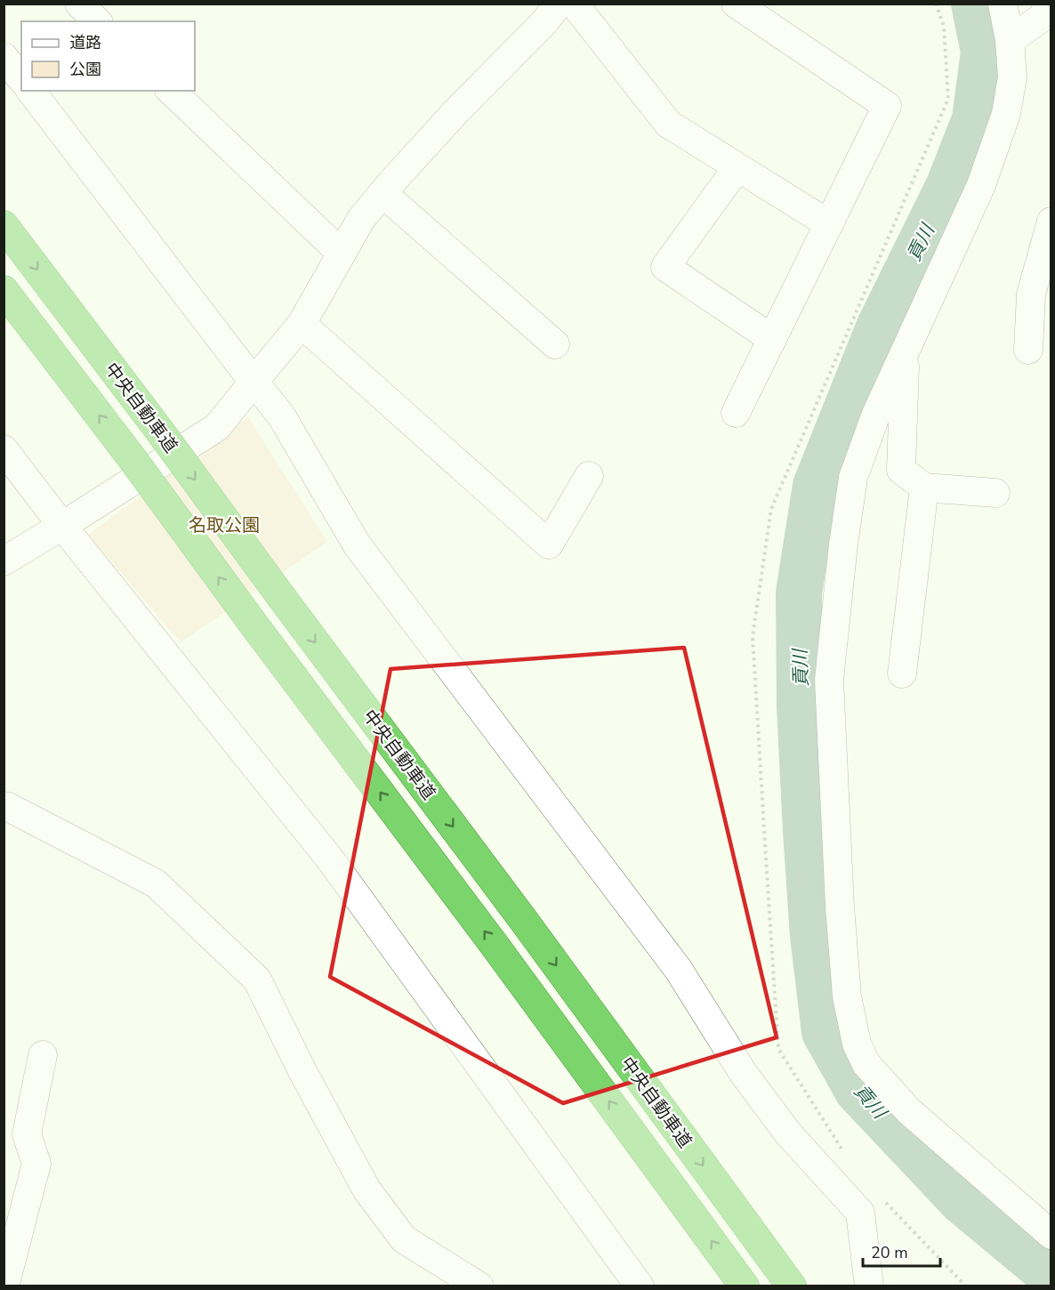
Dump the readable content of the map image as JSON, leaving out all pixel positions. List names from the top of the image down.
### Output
{
  "streets": {
    "highway": ["中央自動車道"]
  },
  "water": ["貢川"],
  "parks": ["名取公園"],
  "legend": ["道路", "公園"],
  "scale_bar": "20 m"
}
